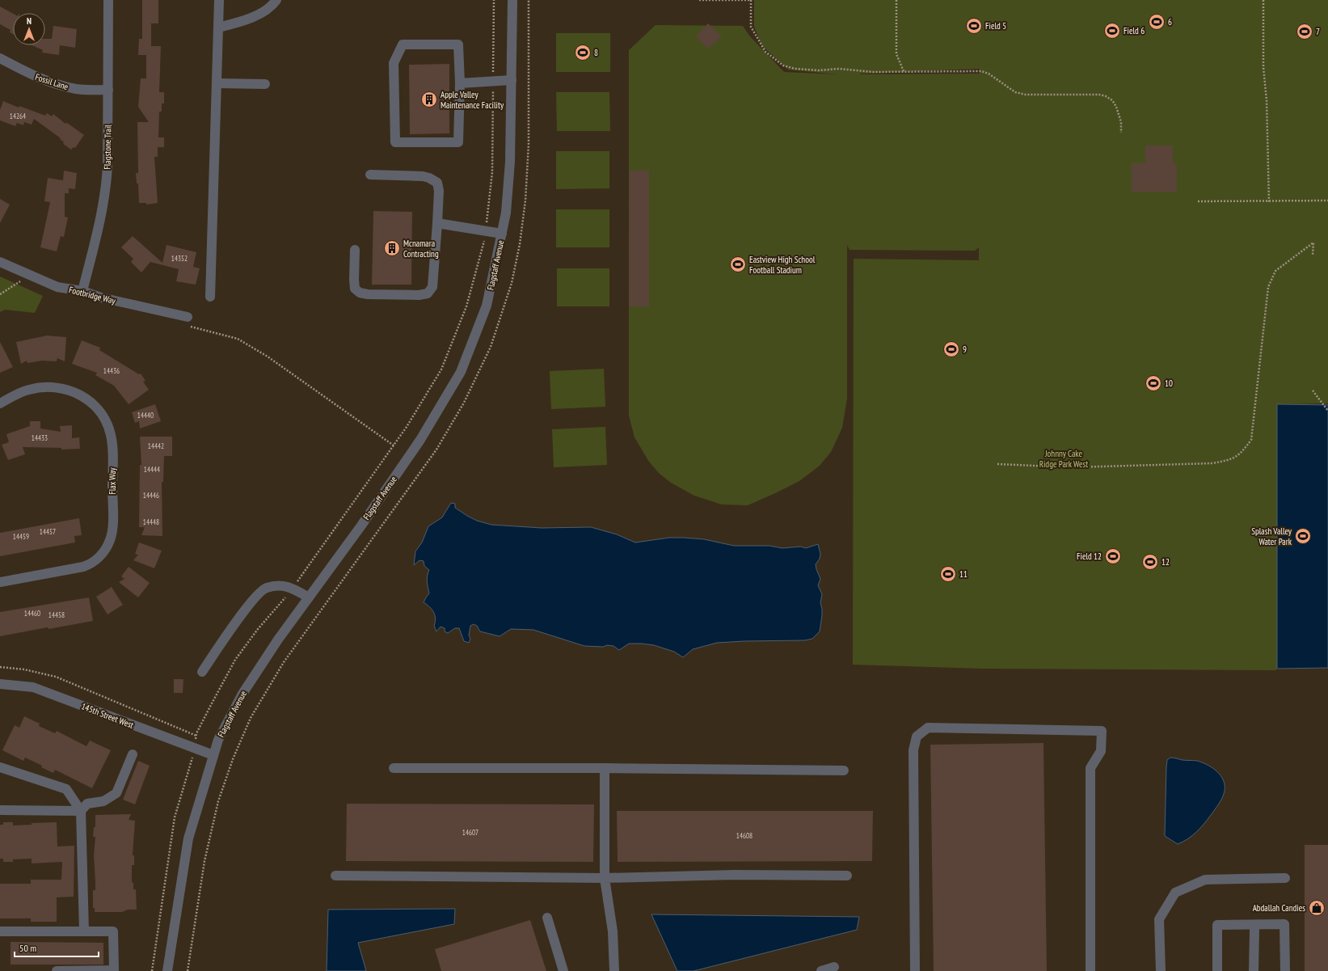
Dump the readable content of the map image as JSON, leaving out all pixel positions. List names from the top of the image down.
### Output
{
  "streets": {
    "street": [
      "Fossil Lane",
      "Flagstone Trail",
      "Flagstaff Avenue",
      "Footbridge Way",
      "Flax Way",
      "145th Street West"
    ]
  },
  "crossings": [
    ["Fossil Lane", "Flagstone Trail"],
    ["Flagstone Trail", "Footbridge Way"],
    ["Flagstaff Avenue", "145th Street West"]
  ],
  "parks": ["Johnny Cake Ridge Park West"],
  "places": {
    "sports": [
      "6",
      "Field 5",
      "Field 6",
      "7",
      "8",
      "Eastview High School Football Stadium",
      "9",
      "10",
      "Splash Valley Water Park",
      "Field 12",
      "12",
      "11"
    ],
    "building": ["Apple Valley Maintenance Facility", "Mcnamara Contracting"],
    "shop": ["Abdallah Candies"]
  },
  "house_numbers": [
    "14264",
    "14352",
    "14436",
    "14440",
    "14433",
    "14442",
    "14444",
    "14446",
    "14448",
    "14457",
    "14459",
    "14460",
    "14458",
    "14607",
    "14608"
  ],
  "scale_bar": "50 m",
  "north": "top"
}
